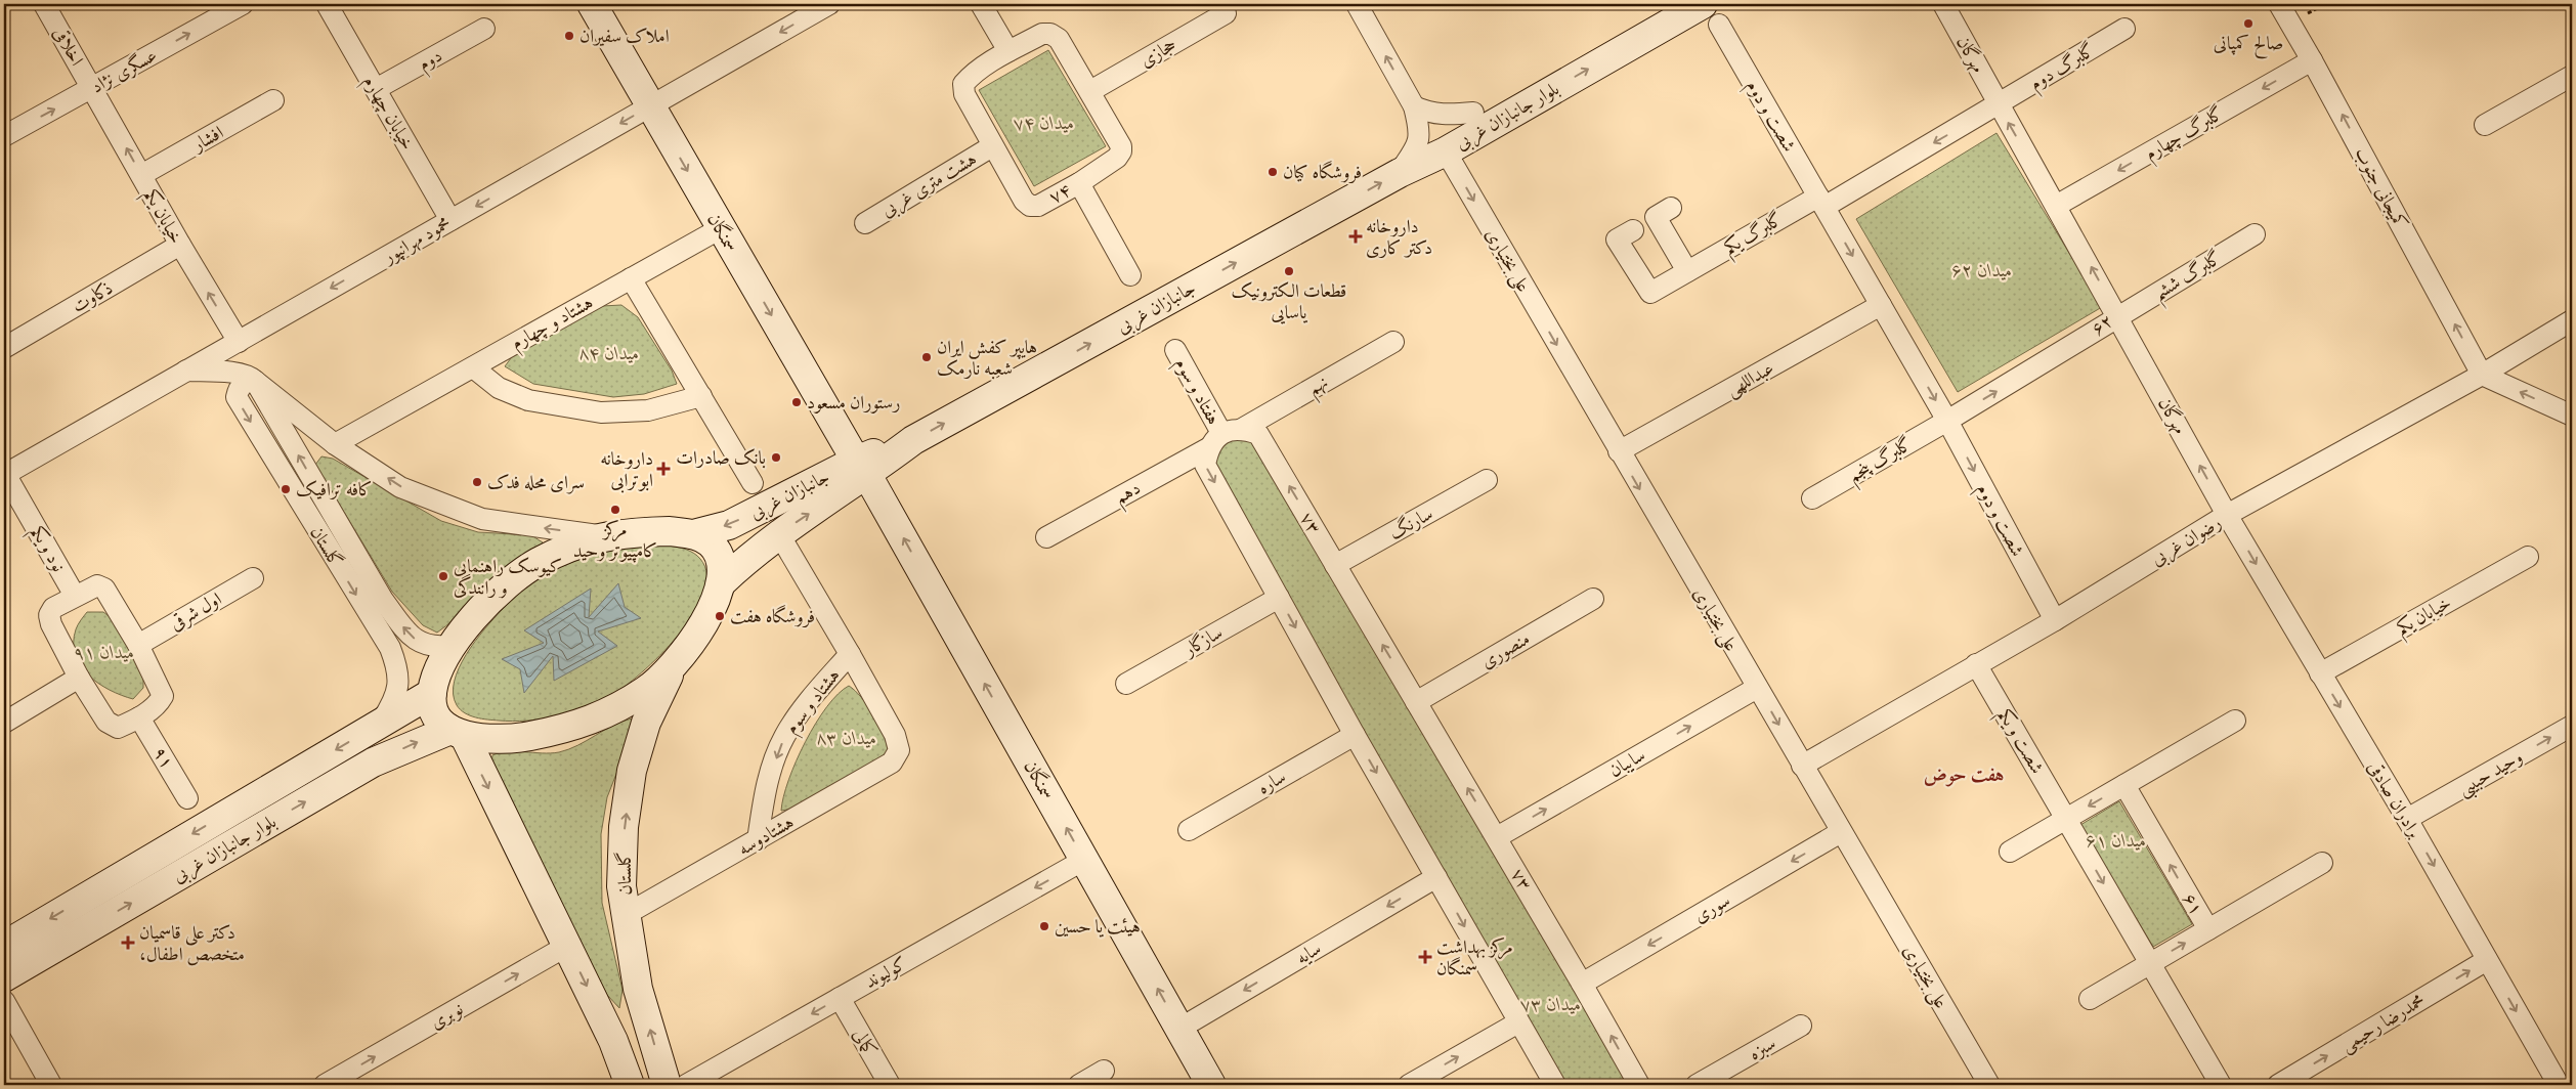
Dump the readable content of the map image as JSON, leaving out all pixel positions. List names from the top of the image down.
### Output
{
  "streets": {
    "main road": [
      "بلوار جانبازان غربی",
      "سمنگان",
      "جانبازان غربی",
      "گلستان"
    ],
    "street": [
      "اخلاقی",
      "حجازی",
      "مهرگان",
      "دوم",
      "گلبرگ دوم",
      "عسگری نژاد",
      "خیابان چهارم",
      "شصت و دوم",
      "گلبرگ چهارم",
      "افشار",
      "هشت متری غربی",
      "کمیجانی جنوب",
      "۷۴",
      "خیابان یکم",
      "گلبرگ یکم",
      "محمود مهرانپور",
      "علی بختیاری",
      "گلبرگ ششم",
      "ذکاوت",
      "هشتاد و چهارم",
      "۶۲",
      "عبداللهی",
      "نهم",
      "هفتاد و سوم",
      "گلبرگ پنجم",
      "دهم",
      "۷۳",
      "سارنگ",
      "رضوان غربی",
      "نود و یکم",
      "اول شرقی",
      "سازگار",
      "منصوری",
      "هشتاد و سوم",
      "شصت و یکم",
      "۹۱",
      "سایبان",
      "وحید حبیبی",
      "ساره",
      "برادران صادقی",
      "هشتادوسه",
      "۶۱",
      "سوری",
      "سایه",
      "کولیوند",
      "نوبری",
      "محمدرضا رحیمی",
      "کمالی",
      "سبزه"
    ]
  },
  "crossings": [
    ["اخلاقی", "عسگری نژاد"],
    ["اخلاقی", "خیابان یکم"],
    ["حجازی", "۷۴"],
    ["مهرگان", "گلبرگ دوم"],
    ["مهرگان", "گلبرگ ششم"],
    ["مهرگان", "۶۲"],
    ["مهرگان", "رضوان غربی"],
    ["مهرگان", "برادران صادقی"],
    ["دوم", "خیابان چهارم"],
    ["گلبرگ دوم", "۶۲"],
    ["عسگری نژاد", "خیابان یکم"],
    ["خیابان چهارم", "محمود مهرانپور"],
    ["بلوار جانبازان غربی", "شصت و دوم"],
    ["بلوار جانبازان غربی", "علی بختیاری"],
    ["بلوار جانبازان غربی", "جانبازان غربی"],
    ["بلوار جانبازان غربی", "گلستان"],
    ["شصت و دوم", "گلبرگ یکم"],
    ["شصت و دوم", "۶۲"],
    ["شصت و دوم", "گلبرگ پنجم"],
    ["شصت و دوم", "رضوان غربی"],
    ["گلبرگ چهارم", "کمیجانی جنوب"],
    ["گلبرگ چهارم", "۶۲"],
    ["افشار", "خیابان یکم"],
    ["هشت متری غربی", "۷۴"],
    ["کمیجانی جنوب", "رضوان غربی"],
    ["خیابان یکم", "محمود مهرانپور"],
    ["خیابان یکم", "ذکاوت"],
    ["خیابان یکم", "برادران صادقی"],
    ["سمنگان", "محمود مهرانپور"],
    ["سمنگان", "جانبازان غربی"],
    ["سمنگان", "هشتاد و چهارم"],
    ["سمنگان", "سایه"],
    ["سمنگان", "کولیوند"],
    ["محمود مهرانپور", "نود و یکم"],
    ["علی بختیاری", "جانبازان غربی"],
    ["علی بختیاری", "عبداللهی"],
    ["علی بختیاری", "رضوان غربی"],
    ["علی بختیاری", "سایبان"],
    ["علی بختیاری", "سوری"],
    ["گلبرگ ششم", "۶۲"],
    ["جانبازان غربی", "هشتاد و سوم"],
    ["۶۲", "گلبرگ پنجم"],
    ["نهم", "۷۳"],
    ["۷۳", "سارنگ"],
    ["۷۳", "منصوری"],
    ["۷۳", "سایبان"],
    ["۷۳", "سوری"],
    ["رضوان غربی", "شصت و یکم"],
    ["رضوان غربی", "برادران صادقی"],
    ["گلستان", "هشتادوسه"],
    ["هشتاد و سوم", "هشتادوسه"],
    ["وحید حبیبی", "برادران صادقی"],
    ["برادران صادقی", "محمدرضا رحیمی"],
    ["کولیوند", "کمالی"]
  ],
  "one_way": [
    "مهرگان",
    "عسگری نژاد",
    "شصت و دوم",
    "گلبرگ چهارم",
    "کمیجانی جنوب",
    "خیابان یکم",
    "محمود مهرانپور",
    "علی بختیاری",
    "هشتاد و سوم",
    "سایبان",
    "وحید حبیبی",
    "برادران صادقی",
    "سوری",
    "کولیوند",
    "نوبری"
  ],
  "districts": ["هفت حوض"],
  "parks": [
    "میدان ۷۴",
    "میدان ۶۲",
    "میدان ۸۴",
    "میدان ۹۱",
    "میدان ۸۳",
    "میدان ۶۱",
    "میدان ۷۳"
  ],
  "places": {
    "other": [
      "صالح کمپانی",
      "املاک سفیران",
      "فروشگاه کیان",
      "قطعات الکترونیک یاسایی",
      "هایپر کفش ایران شعبه نارمک",
      "رستوران مسعود",
      "بانک صادرات",
      "سرای محله فدک",
      "کافه ترافیک",
      "مرکز کامپیوتر وحید",
      "کیوسک راهنمایی و رانندگی",
      "فروشگاه هفت",
      "هیئت یا حسین"
    ],
    "health": [
      "داروخانه دکتر کاری",
      "داروخانه ابوترابی",
      "دکتر علی قاسمیان ،متخصص اطفال",
      "مرکز بهداشت سمنگان"
    ]
  }
}
